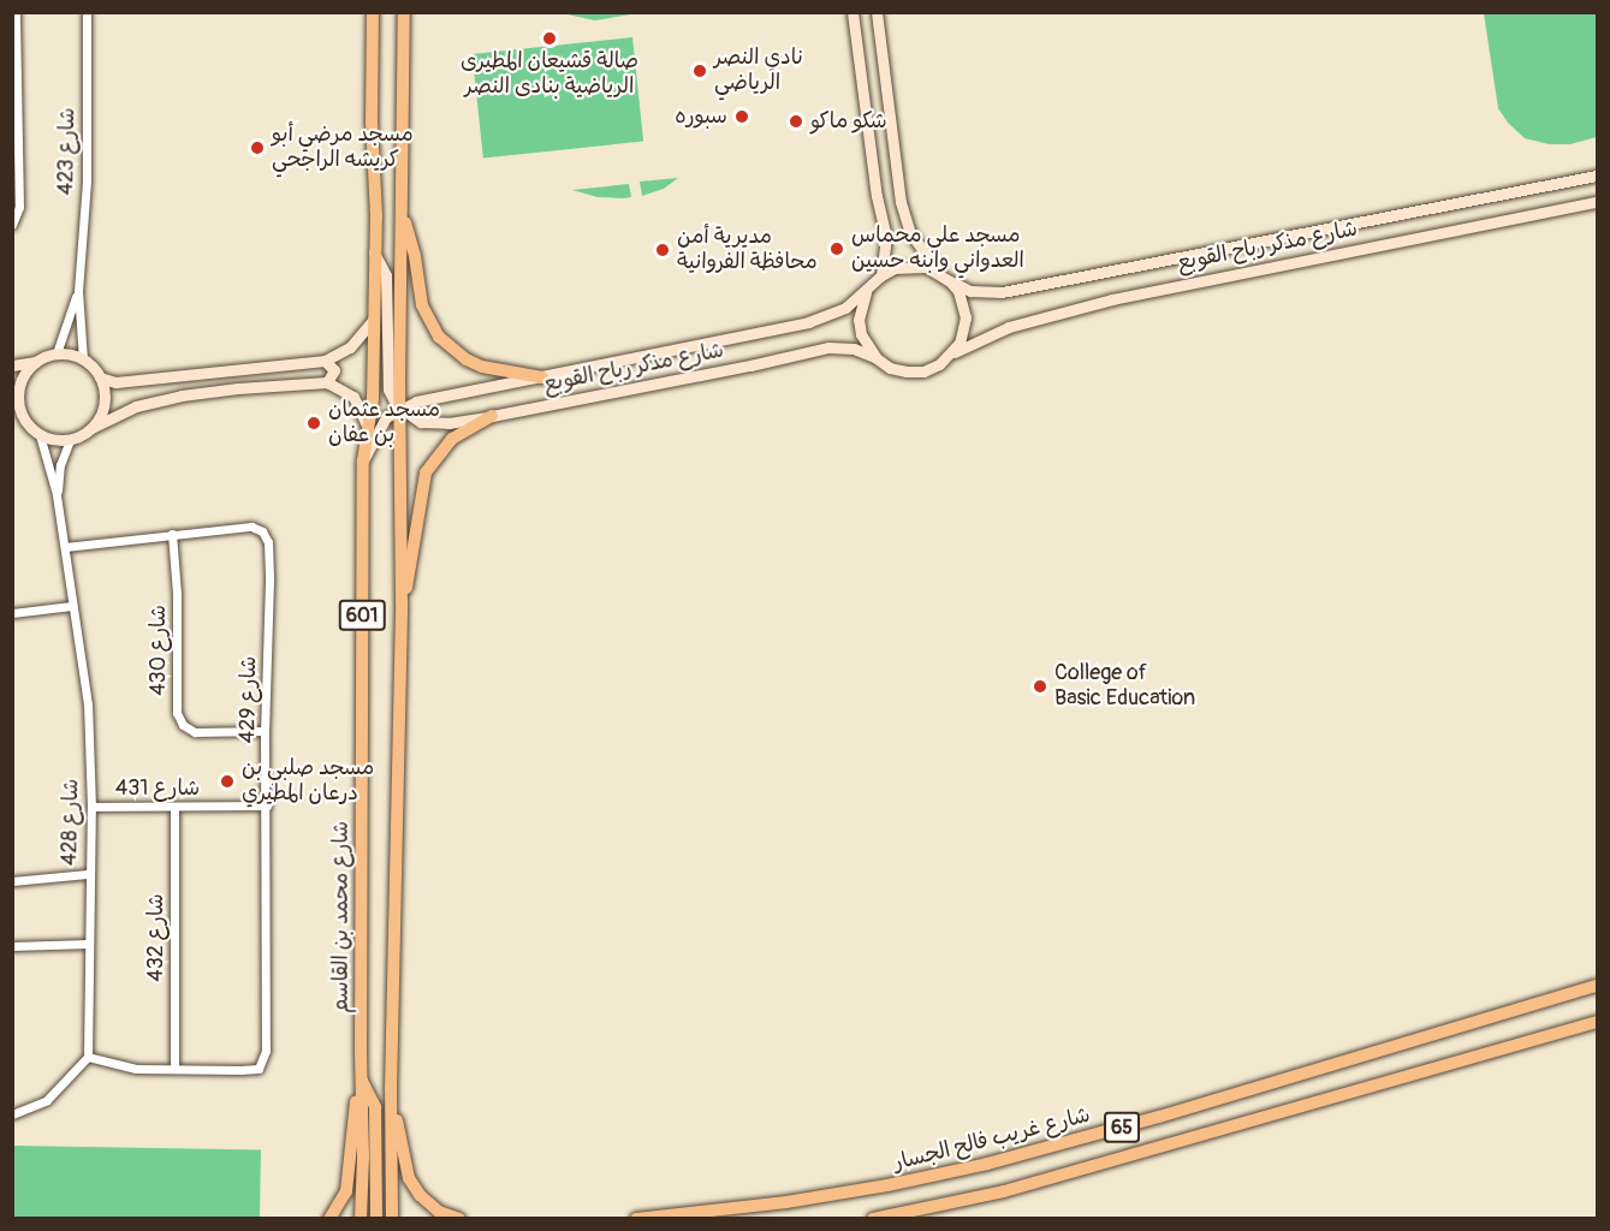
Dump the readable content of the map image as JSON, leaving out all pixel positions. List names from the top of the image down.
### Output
{
  "streets": {
    "main road": [
      "601",
      "شارع محمد بن القاسم",
      "65",
      "شارع غريب فالح الجسار"
    ],
    "street": [
      "شارع 423",
      "شارع مذكر رباح القوبع",
      "شارع 430",
      "شارع 429",
      "شارع 431",
      "شارع 428",
      "شارع 432"
    ]
  },
  "crossings": [
    ["شارع 423", "شارع 428"],
    ["شارع مذكر رباح القوبع", "601"],
    ["شارع مذكر رباح القوبع", "شارع محمد بن القاسم"],
    ["شارع 430", "شارع 429"],
    ["شارع 429", "شارع 431"],
    ["شارع 429", "شارع 428"],
    ["شارع 429", "شارع 432"],
    ["شارع 431", "شارع 428"],
    ["شارع 431", "شارع 432"]
  ],
  "places": [
    "صالة قشيعان المطيرى الرياضية بنادى النصر",
    "نادي النصر الرياضي",
    "سبوره",
    "شكو ماكو",
    "مسجد مرضي أبو كريشه الراجحي",
    "مسجد علي محماس العدواني وابنه حسين",
    "مديرية أمن محافظة الفروانية",
    "مسجد عثمان بن عفان",
    "College of Basic Education",
    "مسجد صلبي بن درعان المطيري"
  ]
}
